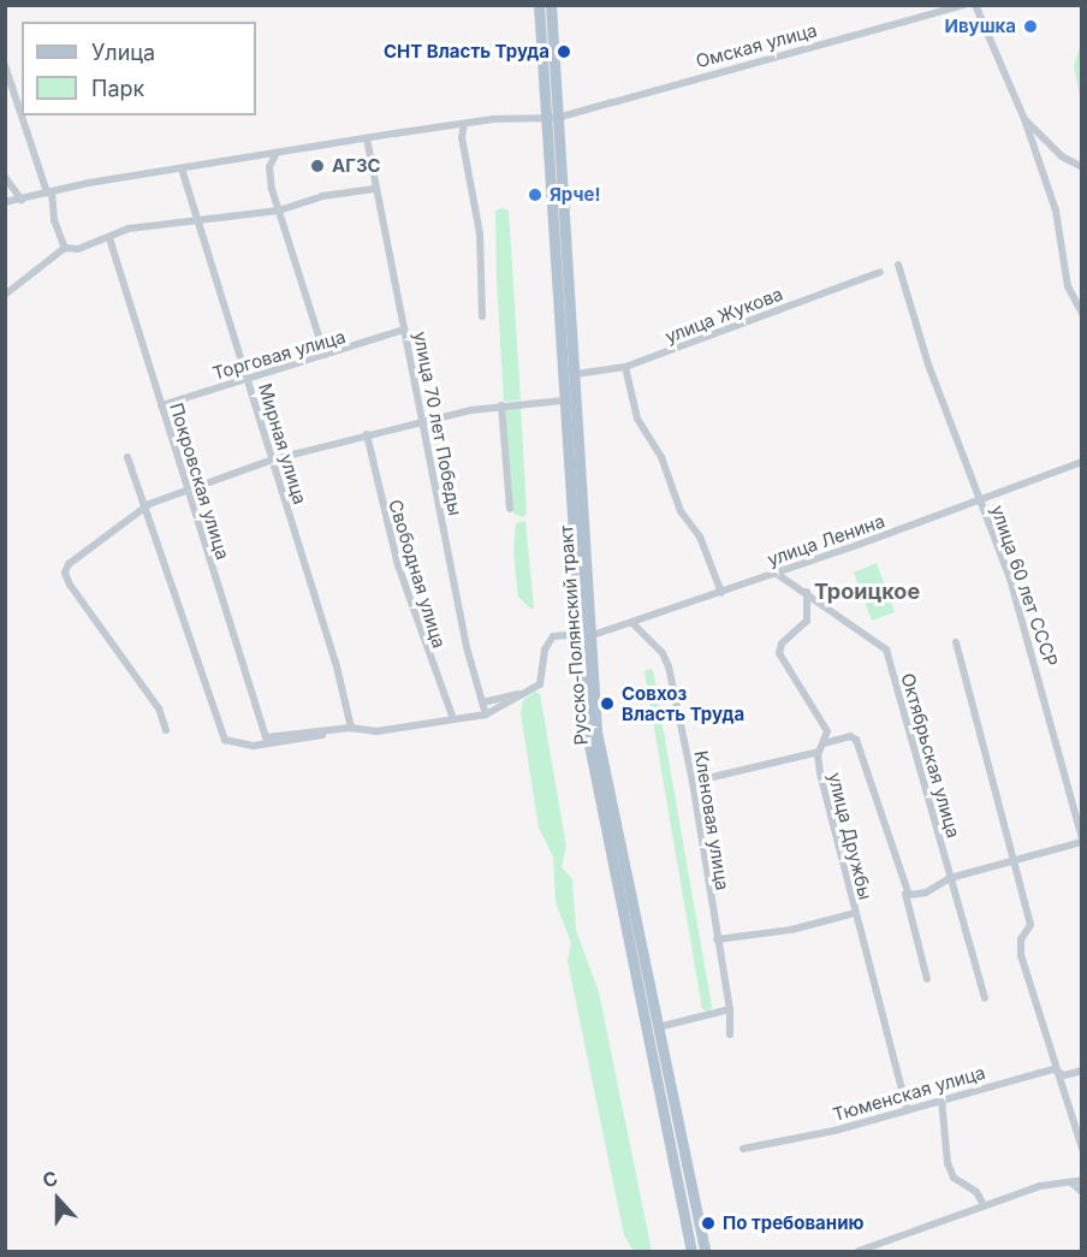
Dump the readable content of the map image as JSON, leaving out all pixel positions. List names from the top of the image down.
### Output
{
  "streets": {
    "main road": ["Русско-Полянский тракт"],
    "street": [
      "Омская улица",
      "улица Жукова",
      "Торговая улица",
      "улица 70 лет Победы",
      "Мирная улица",
      "Покровская улица",
      "улица Ленина",
      "Свободная улица",
      "улица 60 лет СССР",
      "Октябрьская улица",
      "Кленовая улица",
      "улица Дружбы",
      "Тюменская улица"
    ]
  },
  "crossings": [
    ["Омская улица", "улица 70 лет Победы"],
    ["Омская улица", "Мирная улица"],
    ["Омская улица", "Русско-Полянский тракт"],
    ["улица Жукова", "Русско-Полянский тракт"],
    ["Торговая улица", "улица 70 лет Победы"],
    ["Торговая улица", "Мирная улица"],
    ["Торговая улица", "Покровская улица"],
    ["улица Ленина", "улица 60 лет СССР"],
    ["улица Ленина", "Русско-Полянский тракт"],
    ["улица Ленина", "Октябрьская улица"],
    ["улица Ленина", "Кленовая улица"],
    ["улица Дружбы", "Тюменская улица"]
  ],
  "districts": ["Троицкое"],
  "places": [
    "Ивушка",
    "СНТ Власть Труда",
    "АГЗС",
    "Ярче!",
    "Совхоз Власть Труда",
    "По требованию"
  ],
  "legend": ["Улица", "Парк"],
  "north": "top"
}
